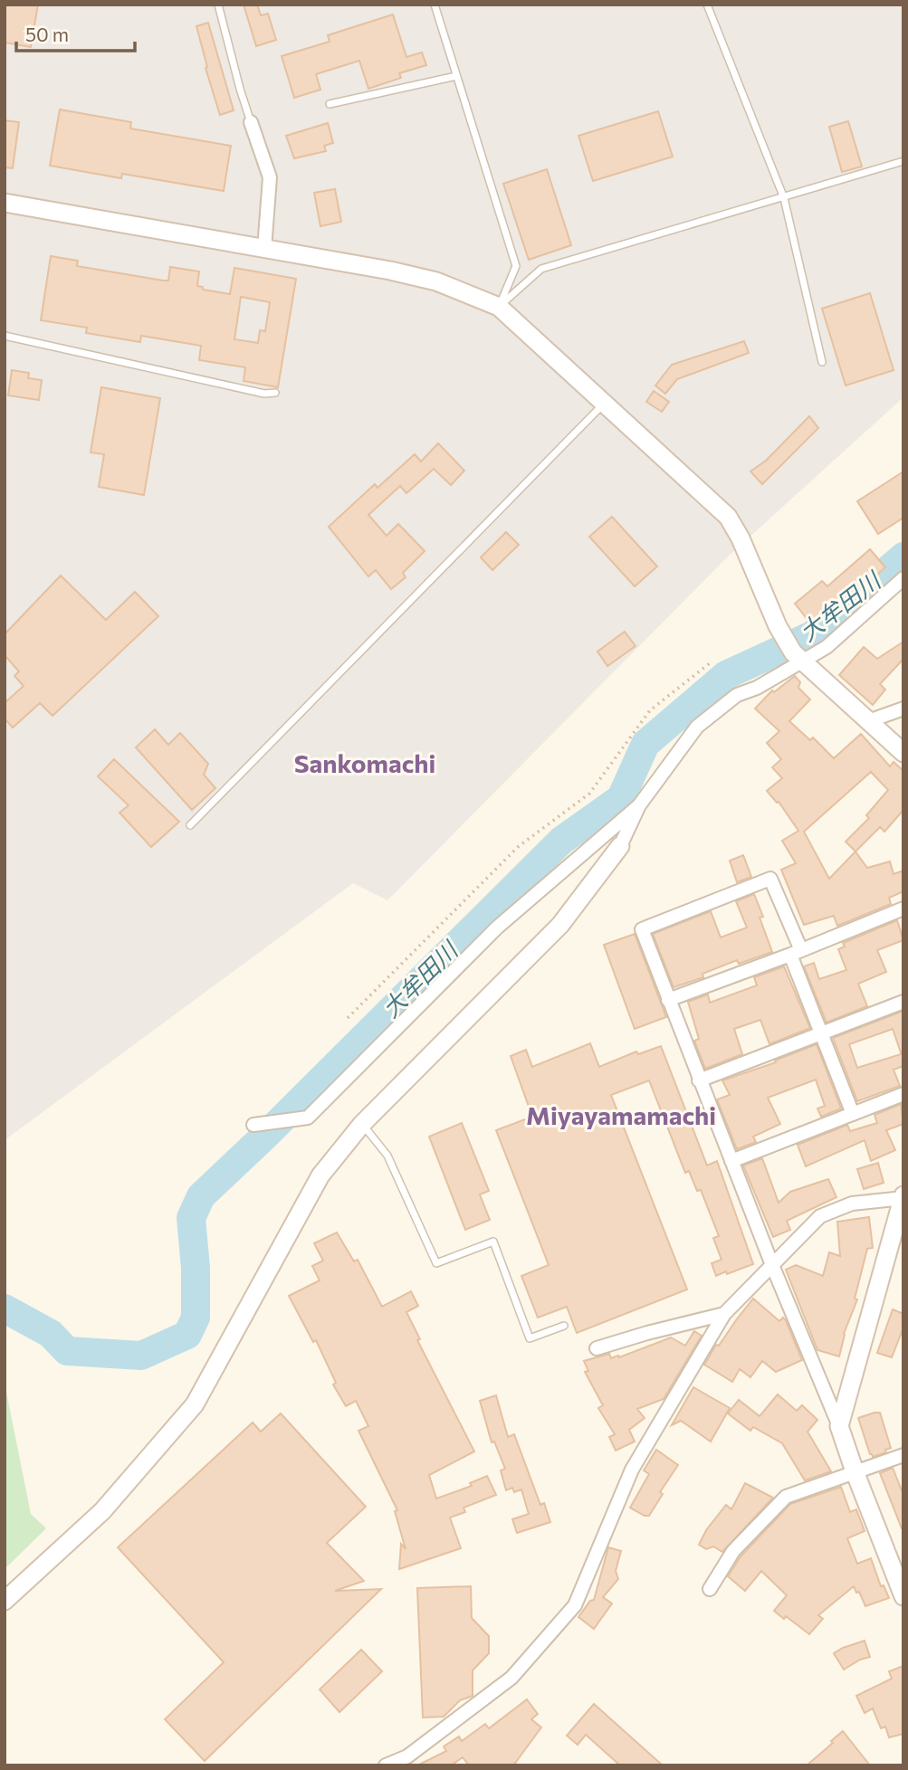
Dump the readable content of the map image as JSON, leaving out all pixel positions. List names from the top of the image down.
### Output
{
  "districts": ["Sankomachi", "Miyayamamachi"],
  "water": ["大牟田川"],
  "scale_bar": "50 m"
}
